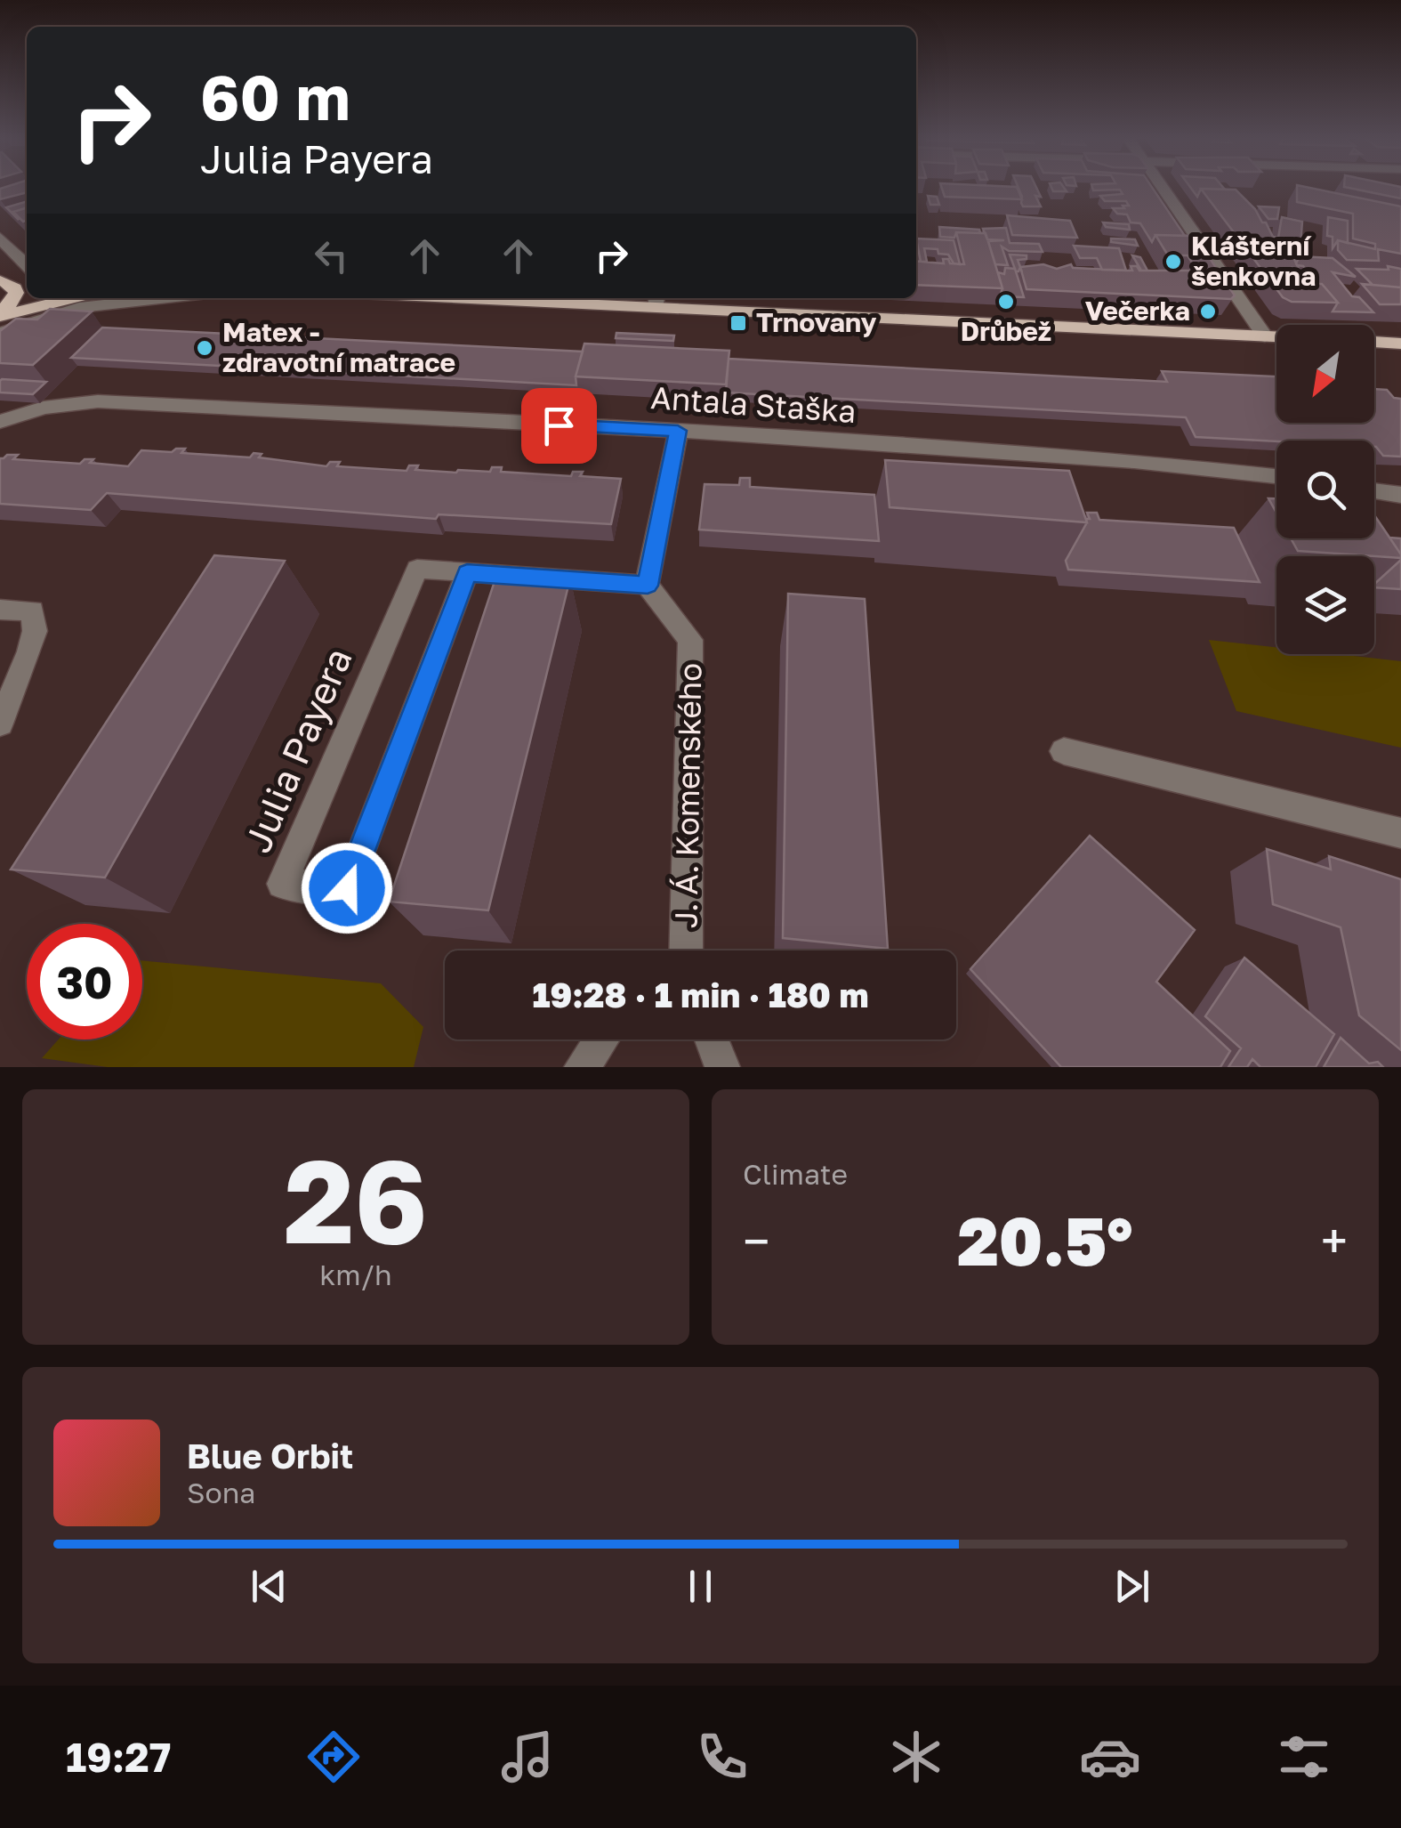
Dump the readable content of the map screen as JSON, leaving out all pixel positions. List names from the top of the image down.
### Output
{
  "streets": {
    "street": ["Antala Staška", "Julia Payera", "J. Á. Komenského"]
  },
  "crossings": [
    ["Julia Payera", "J. Á. Komenského"]
  ],
  "places": {
    "other": [
      "Klášterní šenkovna",
      "Drůbež",
      "Večerka",
      "Matex - zdravotní matrace"
    ],
    "transit": ["Trnovany"]
  },
  "north": "bottom left",
  "page": {
    "turn": ["60 m", "Julia Payera"],
    "limit": "30",
    "trip": "19:28 · 1 min · 180 m",
    "tile": [
      ["26", "km/h"],
      "Climate"
    ],
    "heat": ["−", "20.5°", "+"],
    "song": ["Blue Orbit", "Sona"],
    "tabs": "19:27"
  }
}
